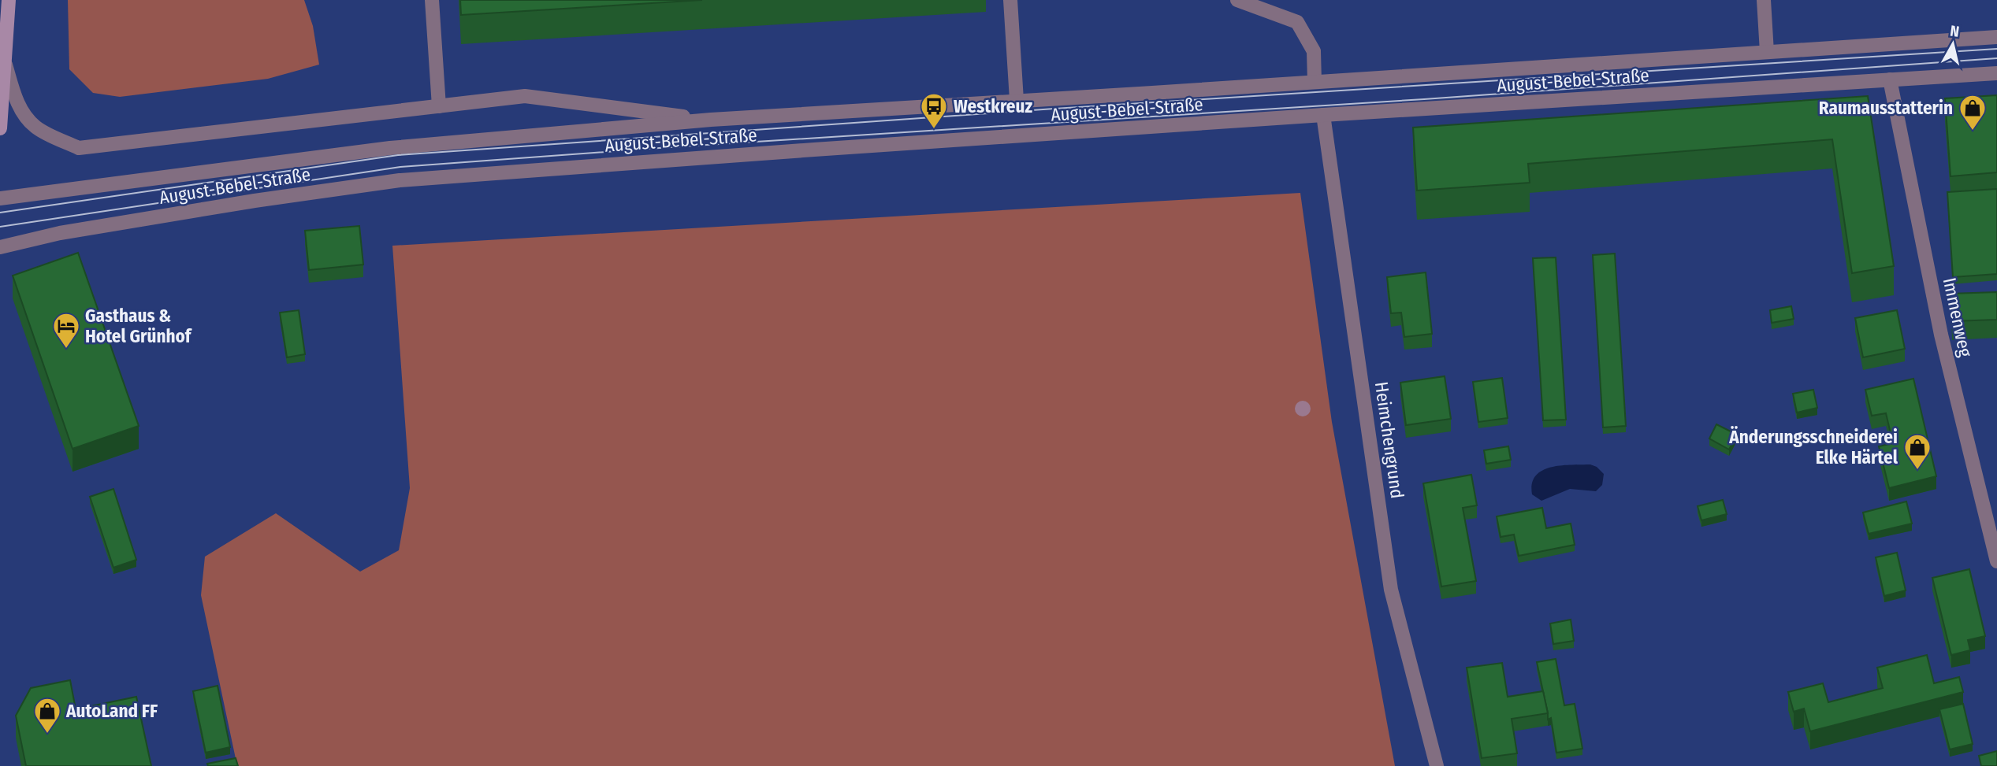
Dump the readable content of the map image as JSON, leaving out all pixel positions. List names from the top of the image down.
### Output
{
  "streets": {
    "street": ["August-Bebel-Straße", "Immenweg", "Heimchengrund"]
  },
  "crossings": [
    ["August-Bebel-Straße", "Immenweg"],
    ["August-Bebel-Straße", "Heimchengrund"]
  ],
  "places": {
    "bus stop": ["Westkreuz"],
    "shop": ["Raumausstatterin", "Änderungsschneiderei Elke Härtel", "AutoLand FF"],
    "hotel": ["Gasthaus & Hotel Grünhof"]
  },
  "north": "top"
}
